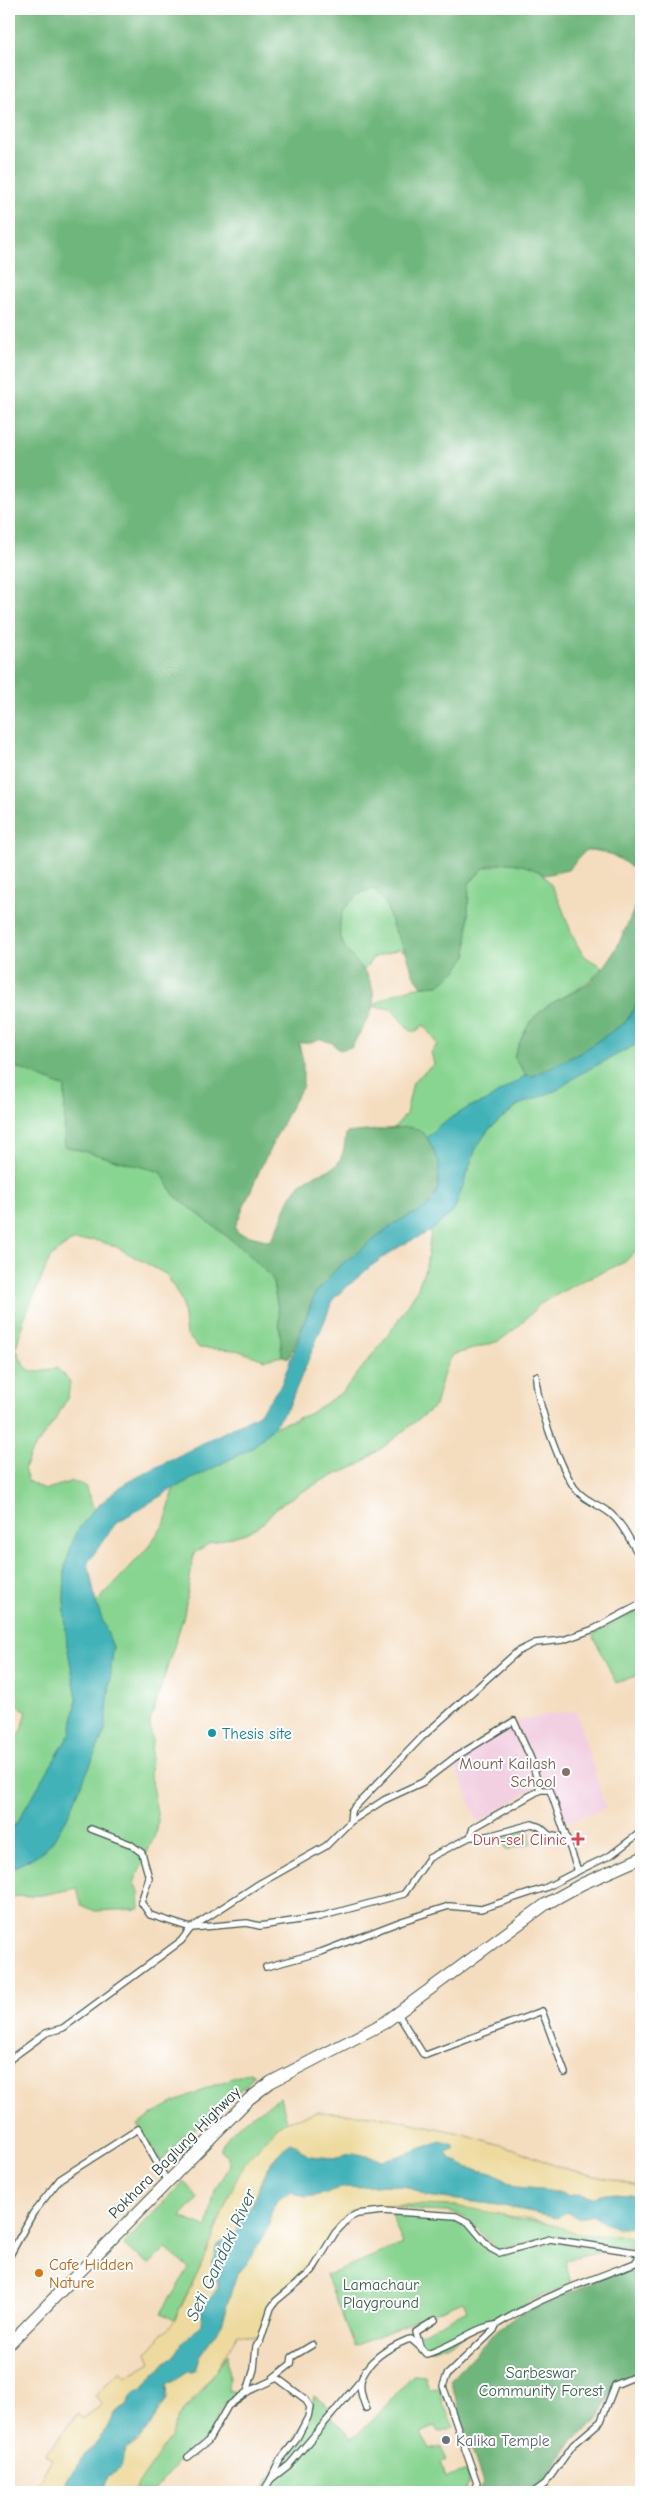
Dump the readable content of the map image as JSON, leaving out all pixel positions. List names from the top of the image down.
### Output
{
  "streets": {
    "highway": ["Pokhara Baglung Highway"]
  },
  "water": ["Seti Gandaki River"],
  "parks": ["Lamachaur Playground", "Sarbeswar Community Forest"],
  "places": {
    "other": [
      "Thesis site",
      "Mount Kailash School",
      "Cafe Hidden Nature",
      "Kalika Temple"
    ],
    "health": ["Dun-sel Clinic"]
  }
}
